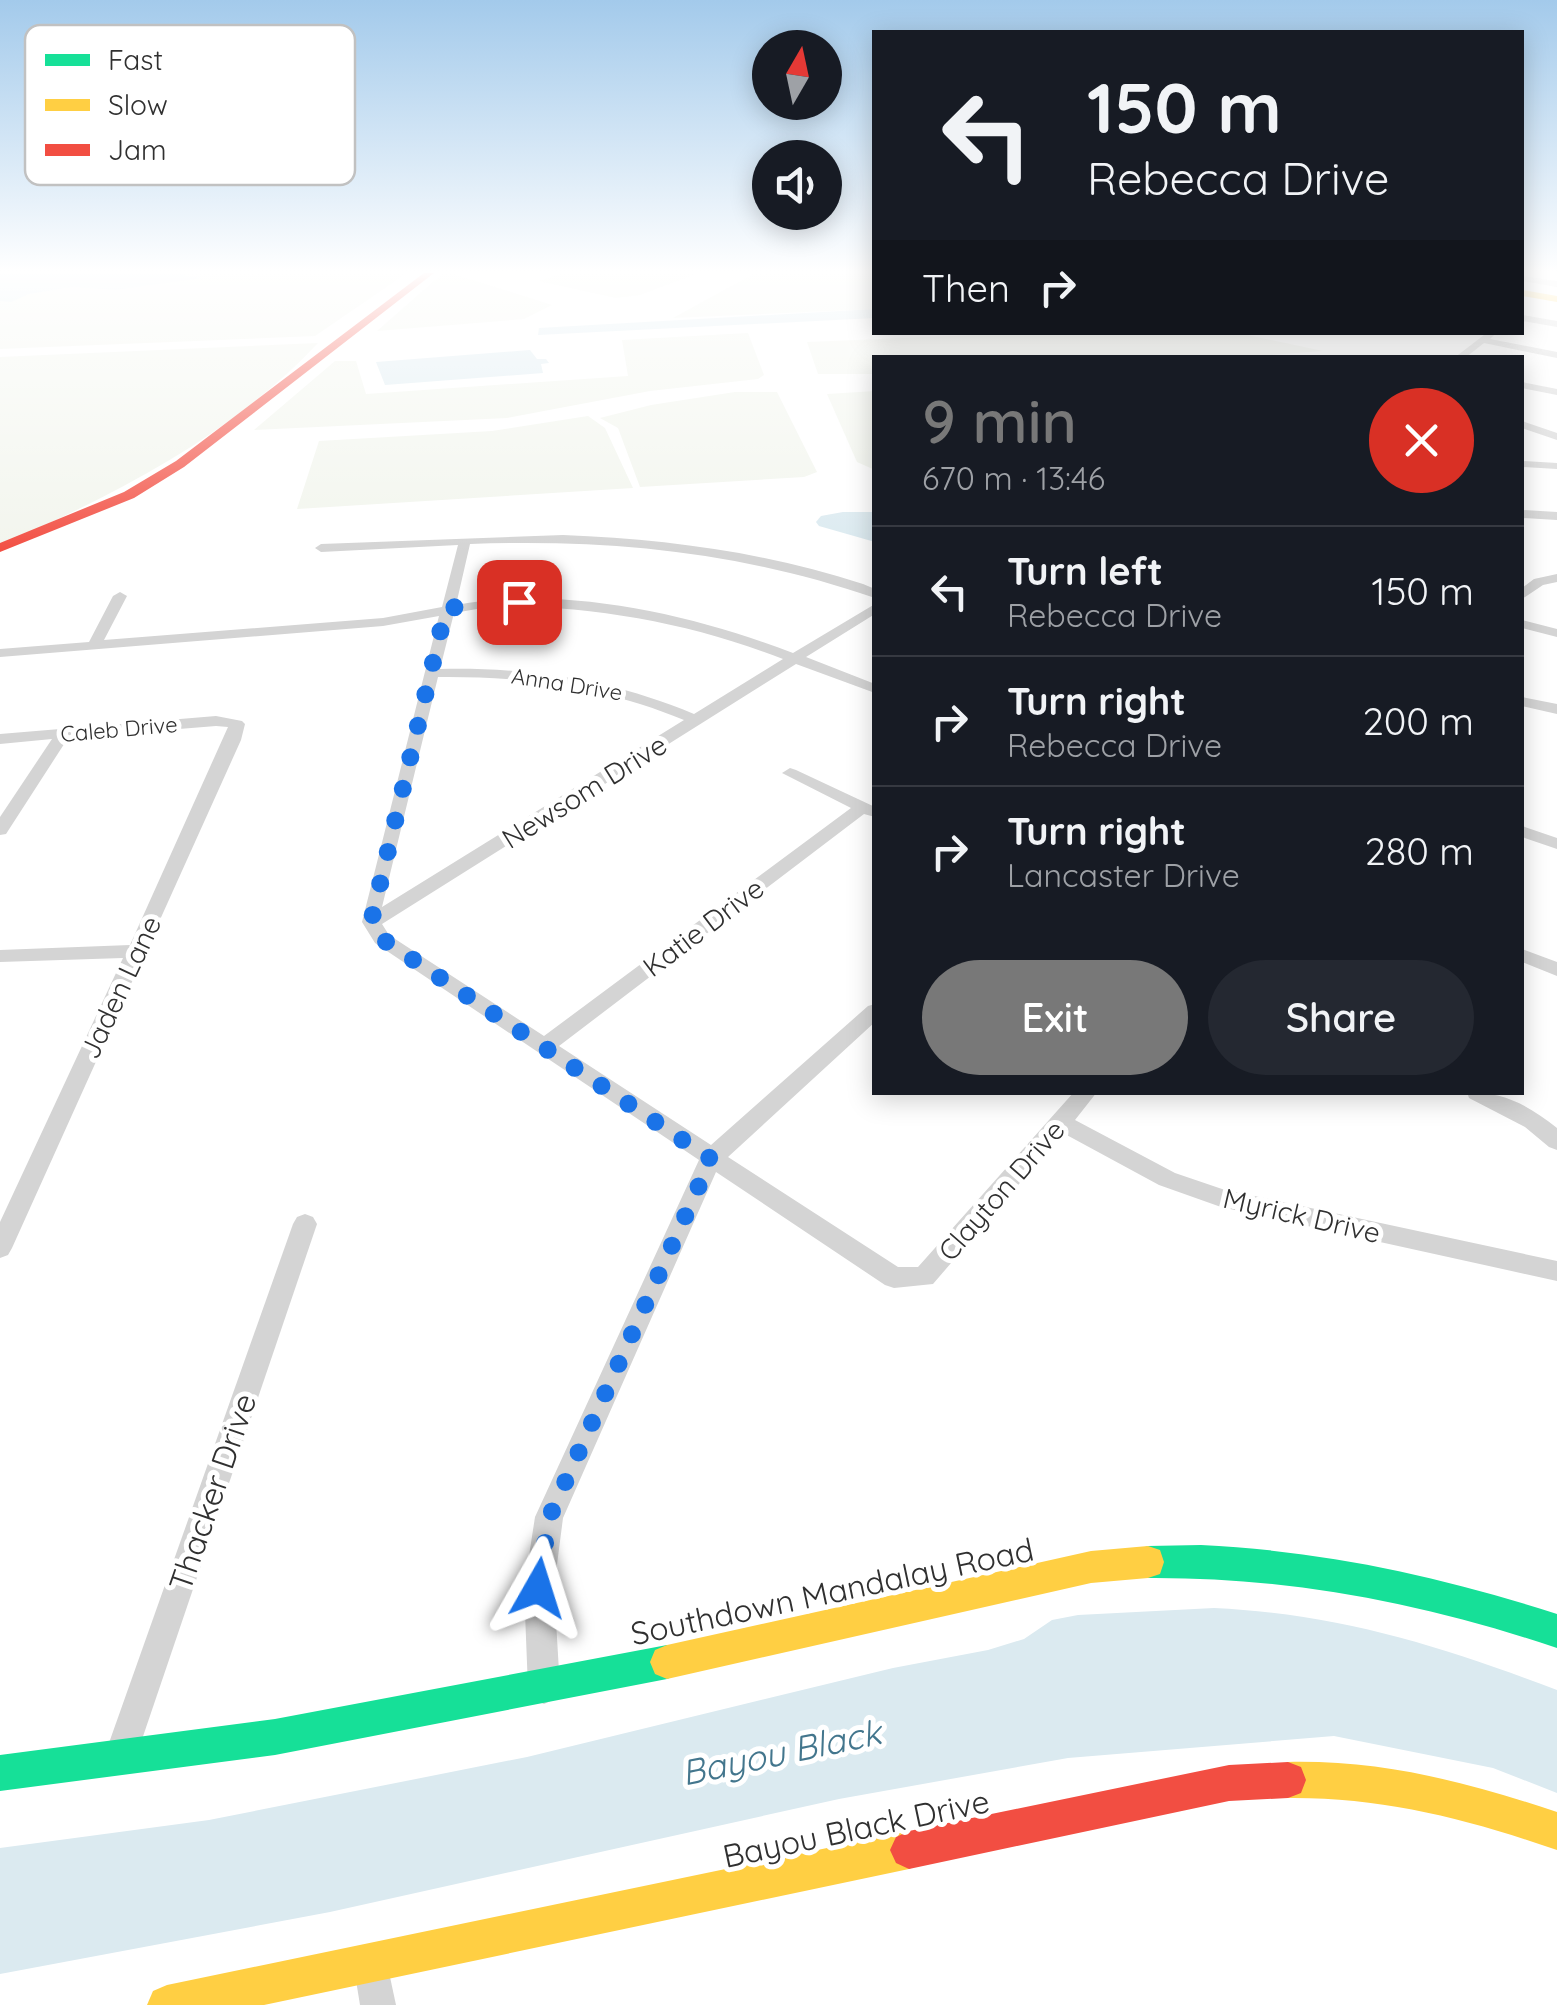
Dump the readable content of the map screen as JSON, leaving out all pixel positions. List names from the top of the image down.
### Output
{
  "streets": {
    "street": [
      "Anna Drive",
      "Caleb Drive",
      "Newsom Drive",
      "Katie Drive",
      "Jaden Lane",
      "Clayton Drive",
      "Myrick Drive",
      "Thacker Drive",
      "Southdown Mandalay Road",
      "Bayou Black Drive"
    ]
  },
  "crossings": [
    ["Anna Drive", "Newsom Drive"],
    ["Caleb Drive", "Jaden Lane"],
    ["Clayton Drive", "Myrick Drive"],
    ["Thacker Drive", "Southdown Mandalay Road"]
  ],
  "water": ["Bayou Black"],
  "legend": ["Fast", "Slow", "Jam"],
  "north": "top",
  "page": {
    "turn": ["150 m", "Rebecca Drive"],
    "then": "Then",
    "heading": ["9 min", "670 m · 13:46"],
    "list": [
      {
        "name": "Turn left",
        "note": "Rebecca Drive",
        "value": "150 m"
      },
      {
        "name": "Turn right",
        "note": "Rebecca Drive",
        "value": "200 m"
      },
      {
        "name": "Turn right",
        "note": "Lancaster Drive",
        "value": "280 m"
      }
    ],
    "buttons": ["Exit", "Share"]
  }
}
